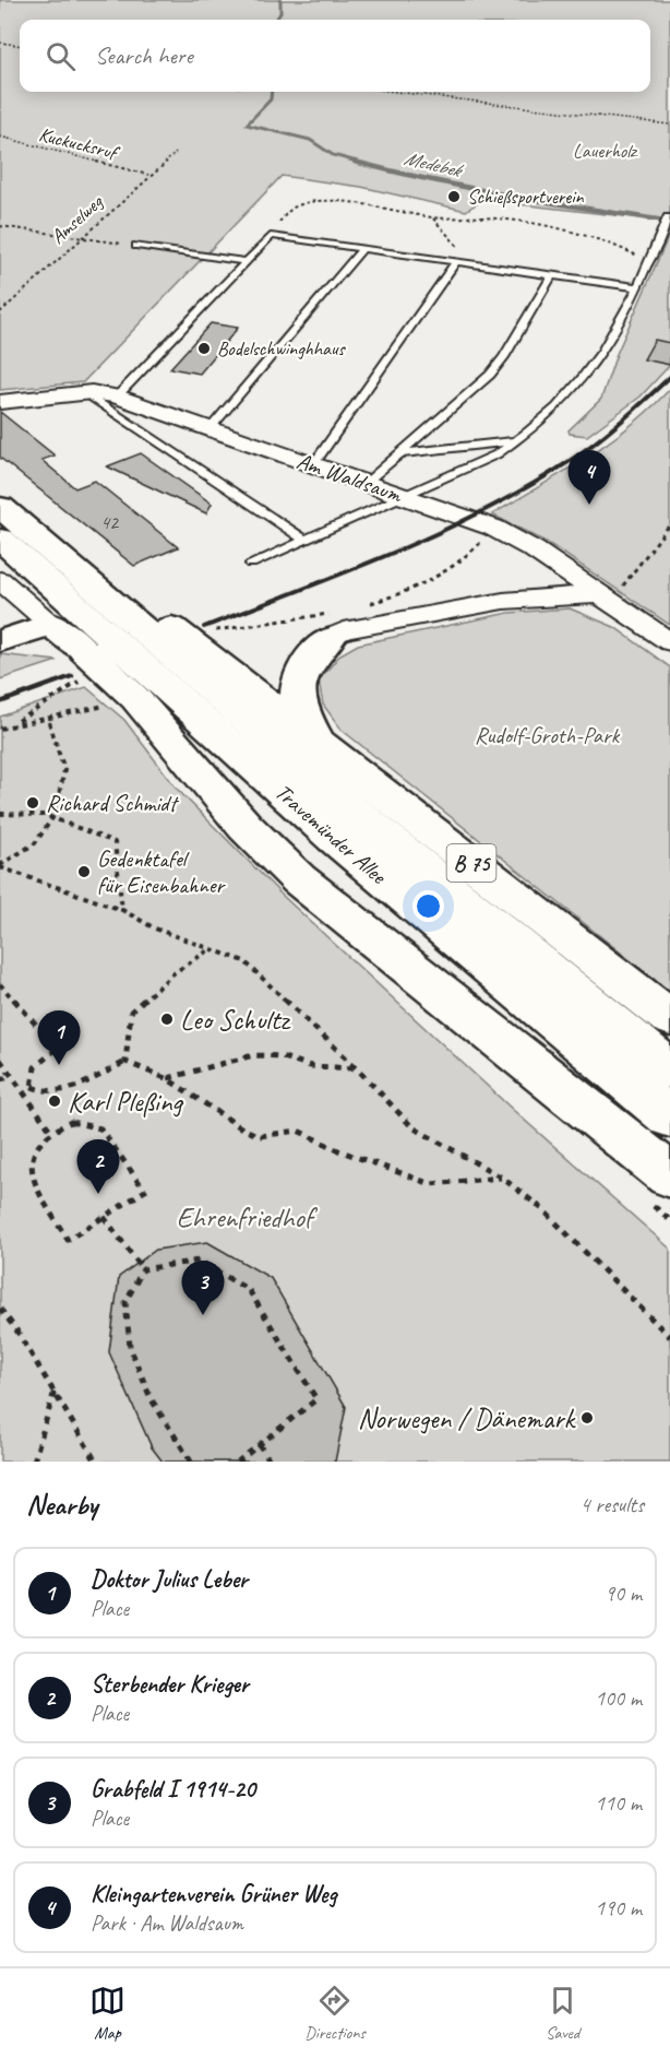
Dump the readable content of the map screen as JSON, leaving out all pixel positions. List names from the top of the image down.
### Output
{
  "streets": {
    "main road": ["Travemünder Allee", "B 75"],
    "street": ["Am Waldsaum"],
    "path": ["Kuckucksruf", "Amselweg"]
  },
  "crossings": [
    ["Kuckucksruf", "Amselweg"],
    ["Travemünder Allee", "B 75"]
  ],
  "water": ["Medebek"],
  "parks": ["Lauerholz", "Rudolf-Groth-Park", "Ehrenfriedhof"],
  "places": [
    "Schießsportverein",
    "Bodelschwinghhaus",
    "Richard Schmidt",
    "Gedenktafel für Eisenbahner",
    "Leo Schultz",
    "Karl Pleßing",
    "Norwegen / Dänemark"
  ],
  "house_numbers": ["42"],
  "page": {
    "search": "Search here",
    "pins": [
      "4",
      "1",
      "2",
      "3"
    ],
    "heading": ["Nearby", "4 results"],
    "list": [
      {
        "mark": "1",
        "name": "Doktor Julius Leber",
        "note": "Place",
        "value": "90 m"
      },
      {
        "mark": "2",
        "name": "Sterbender Krieger",
        "note": "Place",
        "value": "100 m"
      },
      {
        "mark": "3",
        "name": "Grabfeld I 1914-20",
        "note": "Place",
        "value": "110 m"
      },
      {
        "mark": "4",
        "name": "Kleingartenverein Grüner Weg",
        "note": "Park · Am Waldsaum",
        "value": "190 m"
      }
    ],
    "nav": ["Map", "Directions", "Saved"]
  }
}
